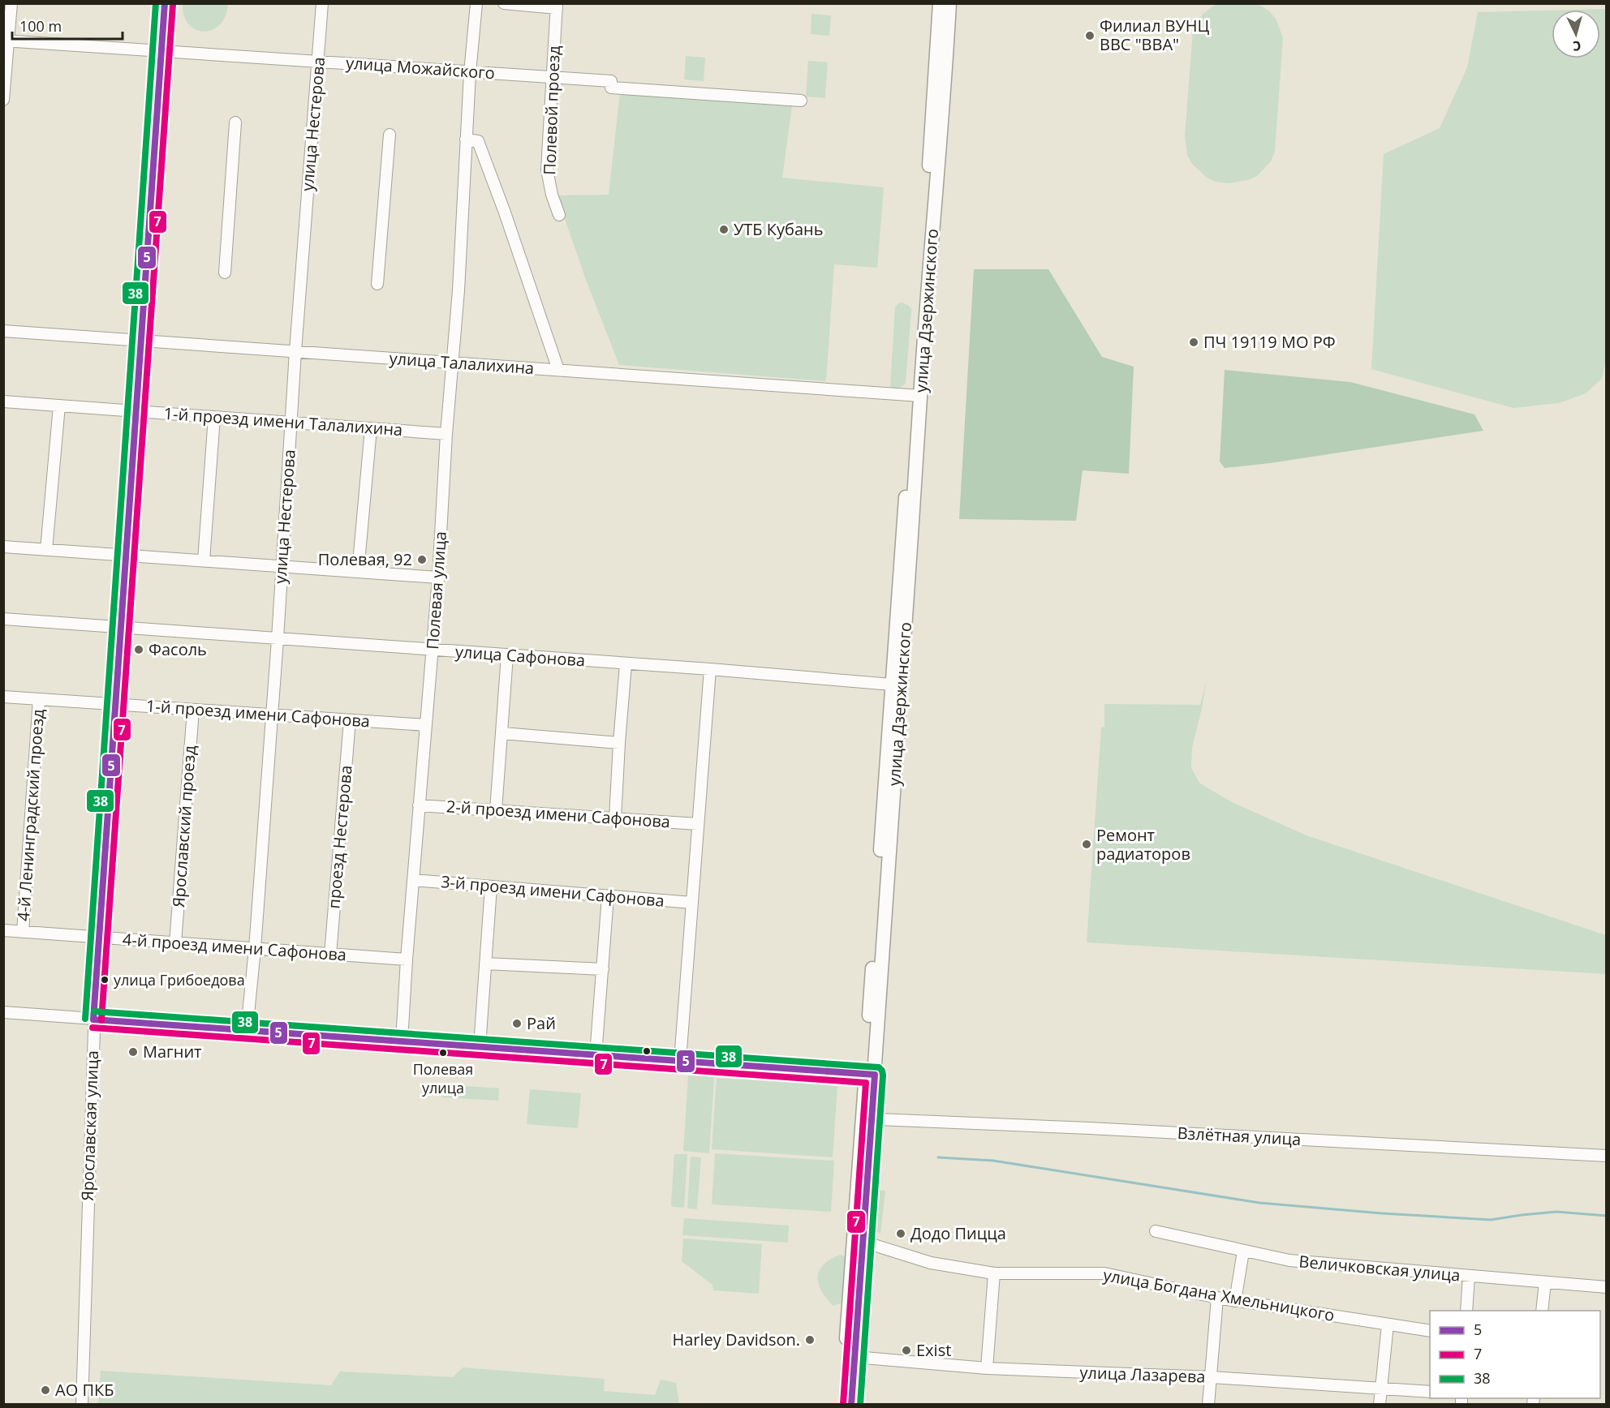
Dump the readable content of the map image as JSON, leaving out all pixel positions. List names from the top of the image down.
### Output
{
  "streets": {
    "main road": ["улица Дзержинского"],
    "street": [
      "улица Можайского",
      "Полевой проезд",
      "улица Нестерова",
      "улица Талалихина",
      "1-й проезд имени Талалихина",
      "Полевая улица",
      "улица Сафонова",
      "1-й проезд имени Сафонова",
      "2-й проезд имени Сафонова",
      "4-й Ленинградский проезд",
      "Ярославский проезд",
      "проезд Нестерова",
      "3-й проезд имени Сафонова",
      "4-й проезд имени Сафонова",
      "Ярославская улица",
      "Взлётная улица",
      "Величковская улица",
      "улица Богдана Хмельницкого",
      "улица Лазарева"
    ]
  },
  "crossings": [
    ["улица Можайского", "Полевой проезд"],
    ["улица Можайского", "улица Нестерова"],
    ["улица Можайского", "Полевая улица"],
    ["улица Можайского", "Ярославская улица"],
    ["улица Нестерова", "улица Талалихина"],
    ["улица Нестерова", "1-й проезд имени Талалихина"],
    ["улица Нестерова", "улица Сафонова"],
    ["улица Нестерова", "1-й проезд имени Сафонова"],
    ["улица Нестерова", "4-й проезд имени Сафонова"],
    ["улица Дзержинского", "улица Талалихина"],
    ["улица Дзержинского", "улица Сафонова"],
    ["улица Дзержинского", "Взлётная улица"],
    ["улица Дзержинского", "улица Богдана Хмельницкого"],
    ["улица Дзержинского", "улица Лазарева"],
    ["улица Талалихина", "Полевая улица"],
    ["улица Талалихина", "Ярославская улица"],
    ["1-й проезд имени Талалихина", "Полевая улица"],
    ["1-й проезд имени Талалихина", "Ярославская улица"],
    ["Полевая улица", "улица Сафонова"],
    ["Полевая улица", "1-й проезд имени Сафонова"],
    ["Полевая улица", "2-й проезд имени Сафонова"],
    ["Полевая улица", "3-й проезд имени Сафонова"],
    ["Полевая улица", "4-й проезд имени Сафонова"],
    ["улица Сафонова", "Ярославская улица"],
    ["1-й проезд имени Сафонова", "4-й Ленинградский проезд"],
    ["1-й проезд имени Сафонова", "Ярославский проезд"],
    ["1-й проезд имени Сафонова", "проезд Нестерова"],
    ["1-й проезд имени Сафонова", "Ярославская улица"],
    ["4-й Ленинградский проезд", "4-й проезд имени Сафонова"],
    ["Ярославский проезд", "4-й проезд имени Сафонова"],
    ["проезд Нестерова", "4-й проезд имени Сафонова"],
    ["4-й проезд имени Сафонова", "Ярославская улица"]
  ],
  "places": [
    "Филиал ВУНЦ ВВС \"ВВА\"",
    "УТБ Кубань",
    "ПЧ 19119 МО РФ",
    "Полевая, 92",
    "Фасоль",
    "Ремонт радиаторов",
    "улица Грибоедова",
    "Рай",
    "Магнит",
    "Полевая улица",
    "Додо Пицца",
    "Harley Davidson.",
    "Exist",
    "АО ПКБ"
  ],
  "lines": ["transit line 5", "transit line 38", "transit line 7"],
  "legend": ["5", "7", "38"],
  "scale_bar": "100 m",
  "north": "bottom"
}
